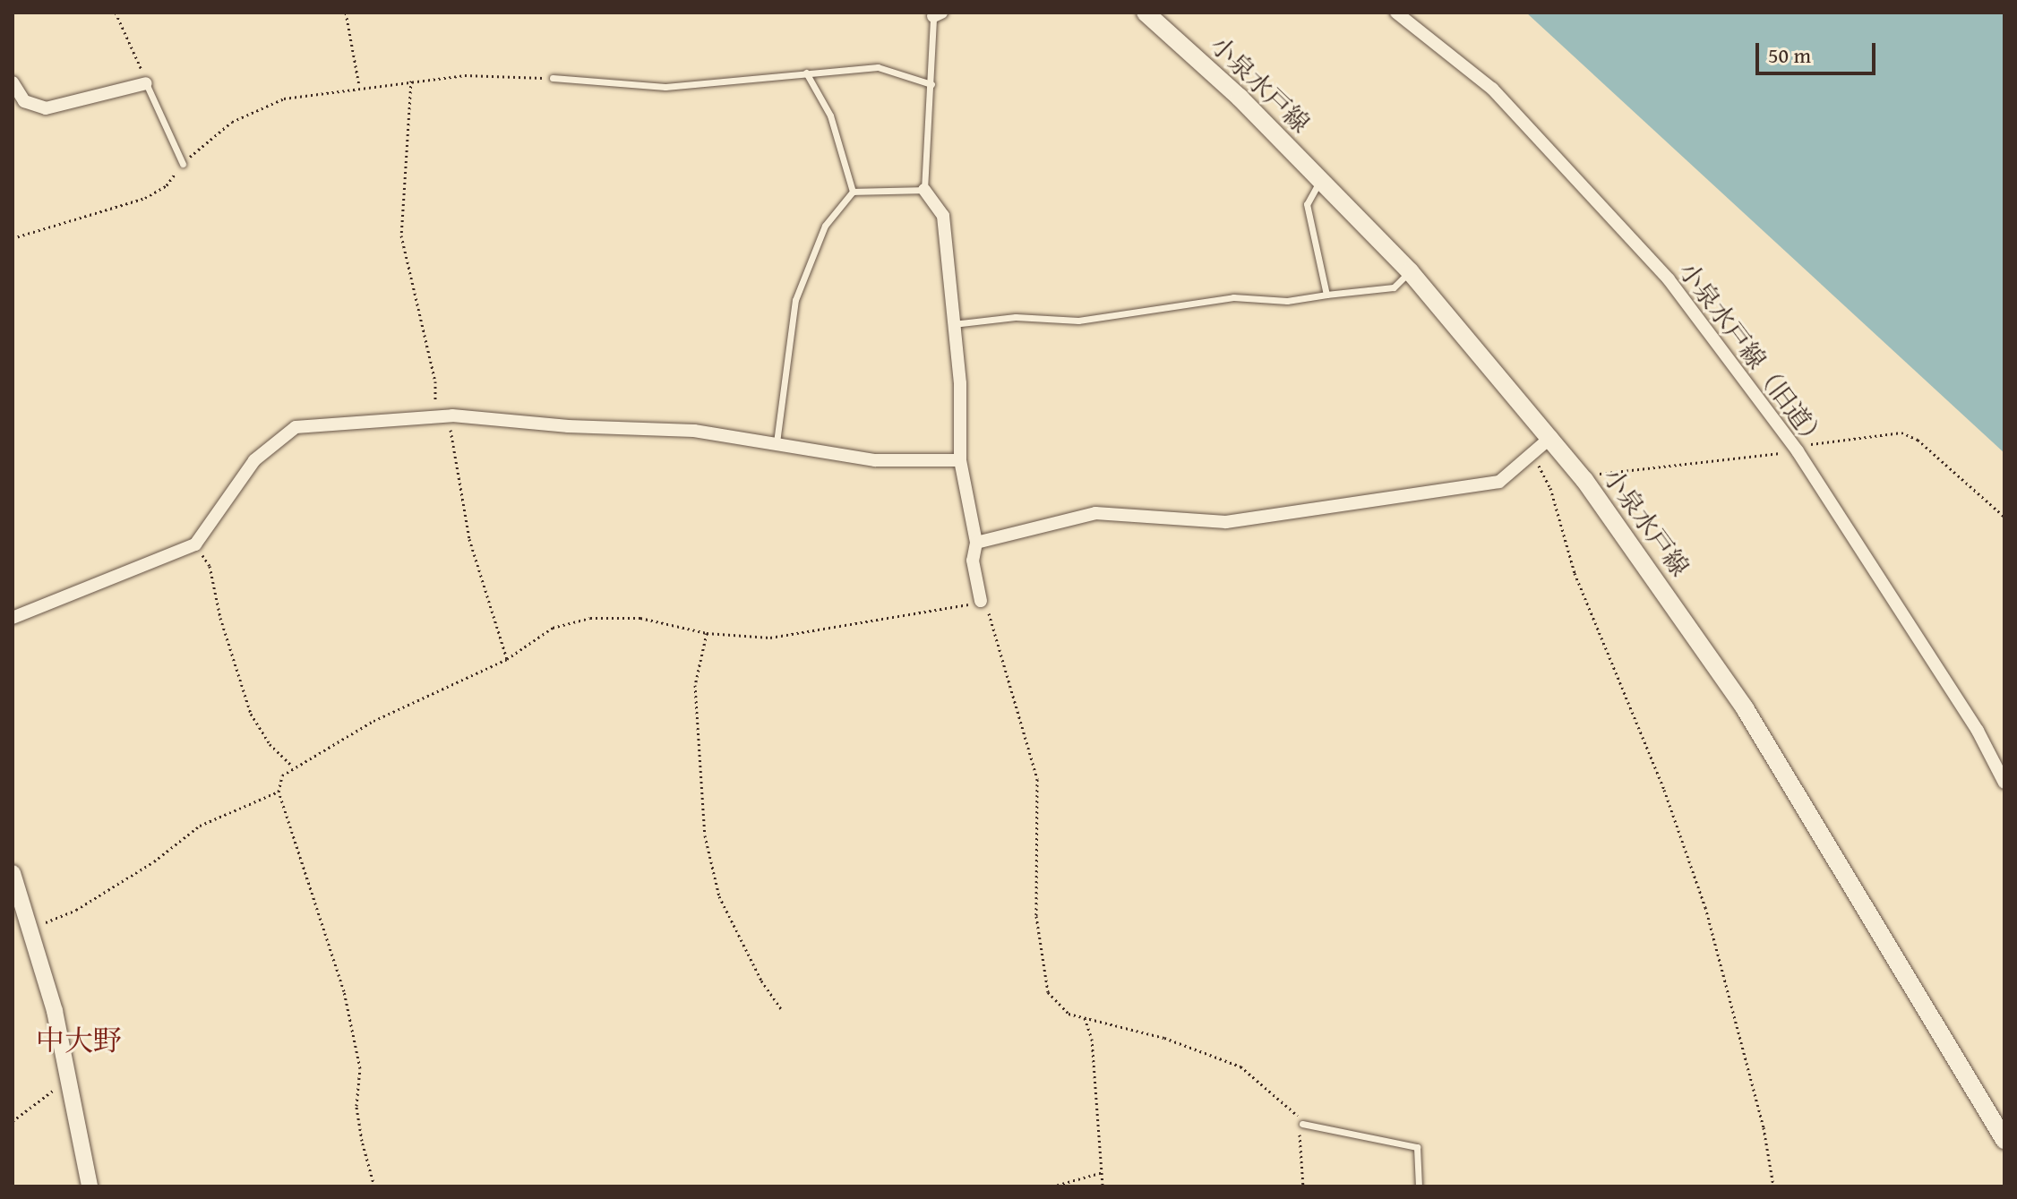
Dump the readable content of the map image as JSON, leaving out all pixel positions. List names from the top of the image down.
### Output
{
  "streets": {
    "main road": ["小泉水戸線"],
    "street": ["小泉水戸線（旧道）"]
  },
  "districts": ["中大野"],
  "scale_bar": "50 m"
}
